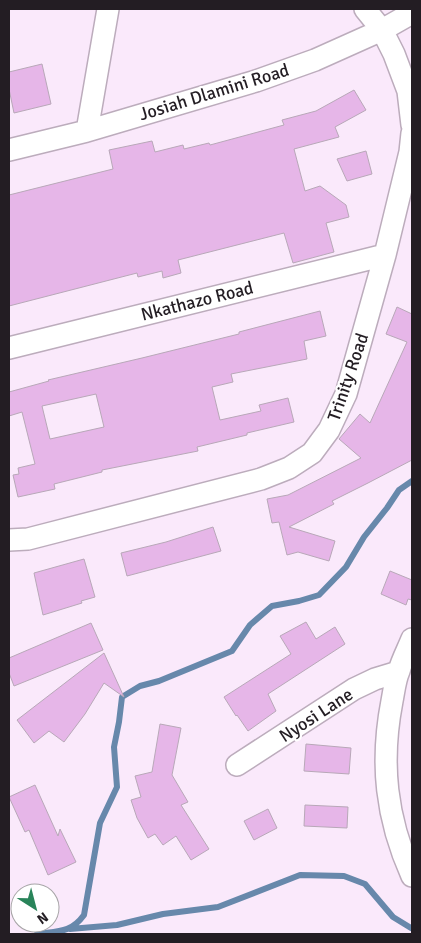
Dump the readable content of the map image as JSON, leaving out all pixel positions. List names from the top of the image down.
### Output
{
  "streets": {
    "street": [
      "Josiah Dlamini Road",
      "Nkathazo Road",
      "Trinity Road",
      "Nyosi Lane"
    ]
  },
  "crossings": [
    ["Nkathazo Road", "Trinity Road"]
  ],
  "north": "bottom right"
}
